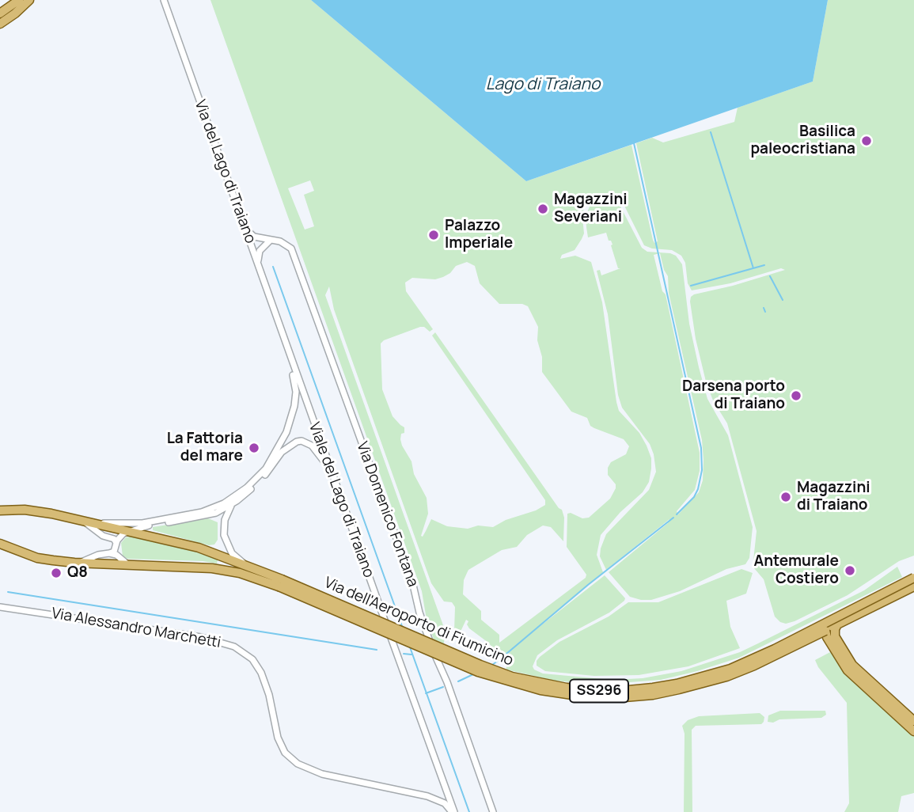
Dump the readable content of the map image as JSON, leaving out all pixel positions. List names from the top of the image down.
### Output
{
  "streets": {
    "main road": ["Via dell'Aeroporto di Fiumicino", "SS296"],
    "street": [
      "Via del Lago di Traiano",
      "Viale del Lago di Traiano",
      "Via Domenico Fontana",
      "Via Alessandro Marchetti"
    ]
  },
  "crossings": [
    ["Via del Lago di Traiano", "Viale del Lago di Traiano"],
    ["Viale del Lago di Traiano", "Via Alessandro Marchetti"]
  ],
  "water": ["Lago di Traiano"],
  "places": [
    "Basilica paleocristiana",
    "Magazzini Severiani",
    "Palazzo Imperiale",
    "Darsena porto di Traiano",
    "La Fattoria del mare",
    "Magazzini di Traiano",
    "Antemurale Costiero",
    "Q8"
  ]
}
